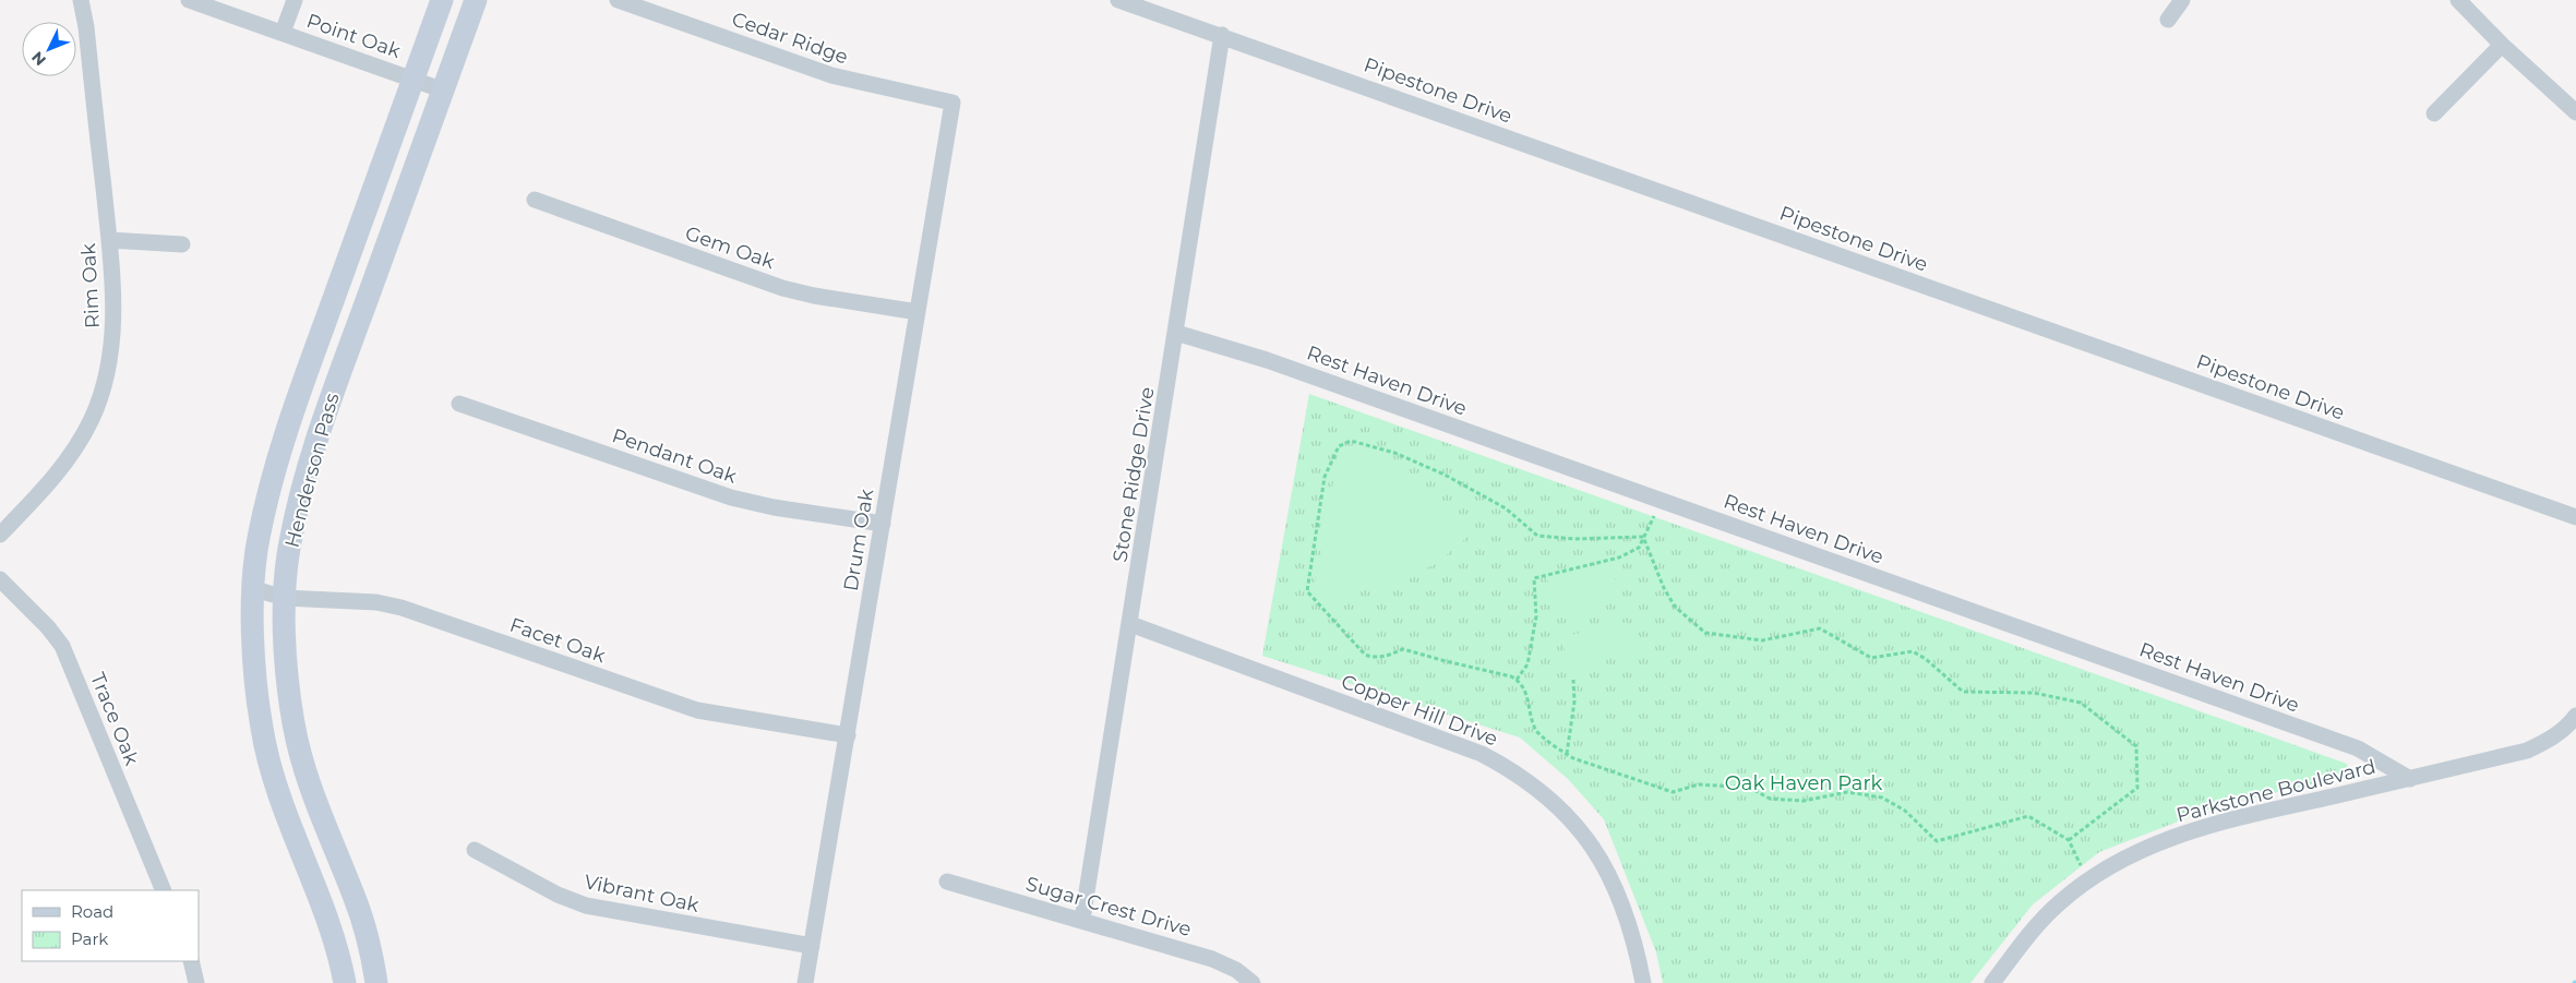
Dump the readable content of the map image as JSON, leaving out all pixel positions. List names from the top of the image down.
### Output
{
  "streets": {
    "street": [
      "Point Oak",
      "Cedar Ridge",
      "Pipestone Drive",
      "Gem Oak",
      "Rim Oak",
      "Rest Haven Drive",
      "Pendant Oak",
      "Henderson Pass",
      "Stone Ridge Drive",
      "Drum Oak",
      "Facet Oak",
      "Copper Hill Drive",
      "Trace Oak",
      "Parkstone Boulevard",
      "Vibrant Oak",
      "Sugar Crest Drive"
    ]
  },
  "crossings": [
    ["Point Oak", "Henderson Pass"],
    ["Cedar Ridge", "Drum Oak"],
    ["Pipestone Drive", "Stone Ridge Drive"],
    ["Gem Oak", "Drum Oak"],
    ["Rest Haven Drive", "Stone Ridge Drive"],
    ["Rest Haven Drive", "Parkstone Boulevard"],
    ["Pendant Oak", "Drum Oak"],
    ["Henderson Pass", "Facet Oak"],
    ["Stone Ridge Drive", "Copper Hill Drive"],
    ["Stone Ridge Drive", "Sugar Crest Drive"],
    ["Drum Oak", "Facet Oak"],
    ["Drum Oak", "Vibrant Oak"]
  ],
  "parks": ["Oak Haven Park"],
  "legend": ["Road", "Park"],
  "north": "bottom left"
}
